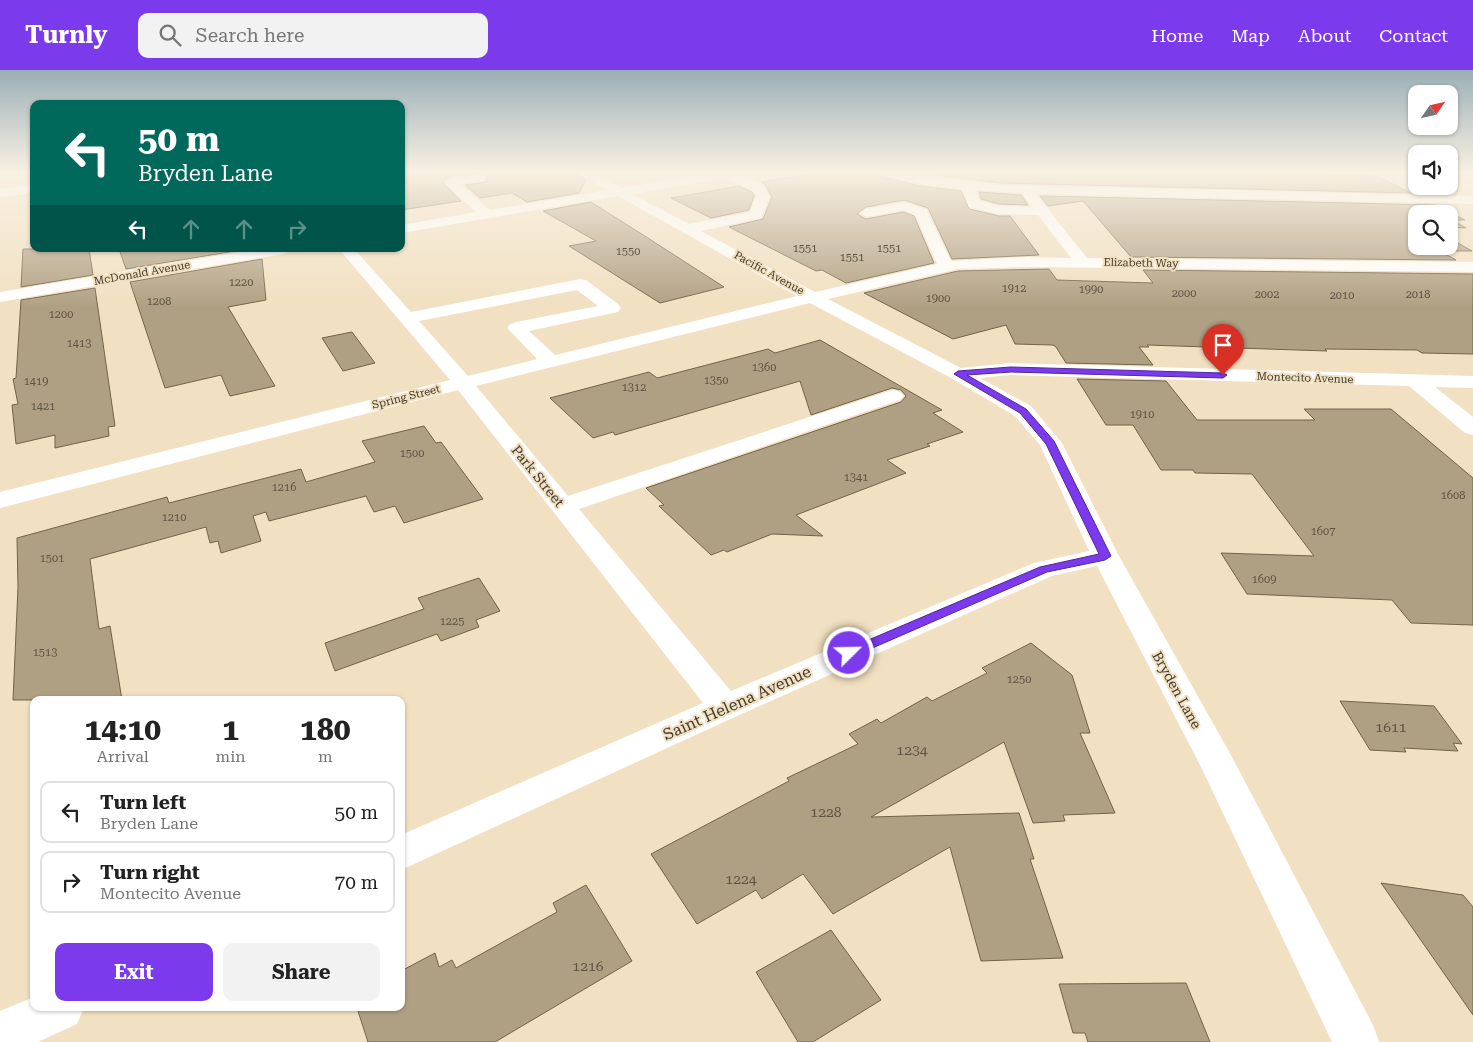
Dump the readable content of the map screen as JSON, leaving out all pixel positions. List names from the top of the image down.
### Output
{
  "streets": {
    "street": [
      "Elizabeth Way",
      "McDonald Avenue",
      "Pacific Avenue",
      "Montecito Avenue",
      "Spring Street",
      "Park Street",
      "Bryden Lane",
      "Saint Helena Avenue"
    ]
  },
  "crossings": [
    ["Elizabeth Way", "Pacific Avenue"],
    ["Elizabeth Way", "Spring Street"],
    ["Pacific Avenue", "Montecito Avenue"],
    ["Pacific Avenue", "Spring Street"],
    ["Pacific Avenue", "Bryden Lane"],
    ["Montecito Avenue", "Bryden Lane"],
    ["Spring Street", "Park Street"],
    ["Park Street", "Saint Helena Avenue"],
    ["Bryden Lane", "Saint Helena Avenue"]
  ],
  "house_numbers": [
    "1551",
    "1551",
    "1550",
    "1551",
    "1220",
    "1912",
    "1990",
    "2000",
    "2002",
    "2018",
    "2010",
    "1900",
    "1208",
    "1200",
    "1413",
    "1360",
    "1350",
    "1419",
    "1312",
    "1421",
    "1910",
    "1500",
    "1341",
    "1216",
    "1608",
    "1210",
    "1607",
    "1501",
    "1609",
    "1225",
    "1513",
    "1250",
    "1611",
    "1234",
    "1228",
    "1224",
    "1216"
  ],
  "north": "top right",
  "page": {
    "header": "Turnly",
    "search": "Search here",
    "nav": [
      "Home",
      "Map",
      "About",
      "Contact"
    ],
    "turn": ["50 m", "Bryden Lane"],
    "eta": [
      "14:10",
      "Arrival",
      "1",
      "min",
      "180",
      "m"
    ],
    "list": [
      {
        "name": "Turn left",
        "note": "Bryden Lane",
        "value": "50 m"
      },
      {
        "name": "Turn right",
        "note": "Montecito Avenue",
        "value": "70 m"
      }
    ],
    "buttons": ["Exit", "Share"]
  }
}
